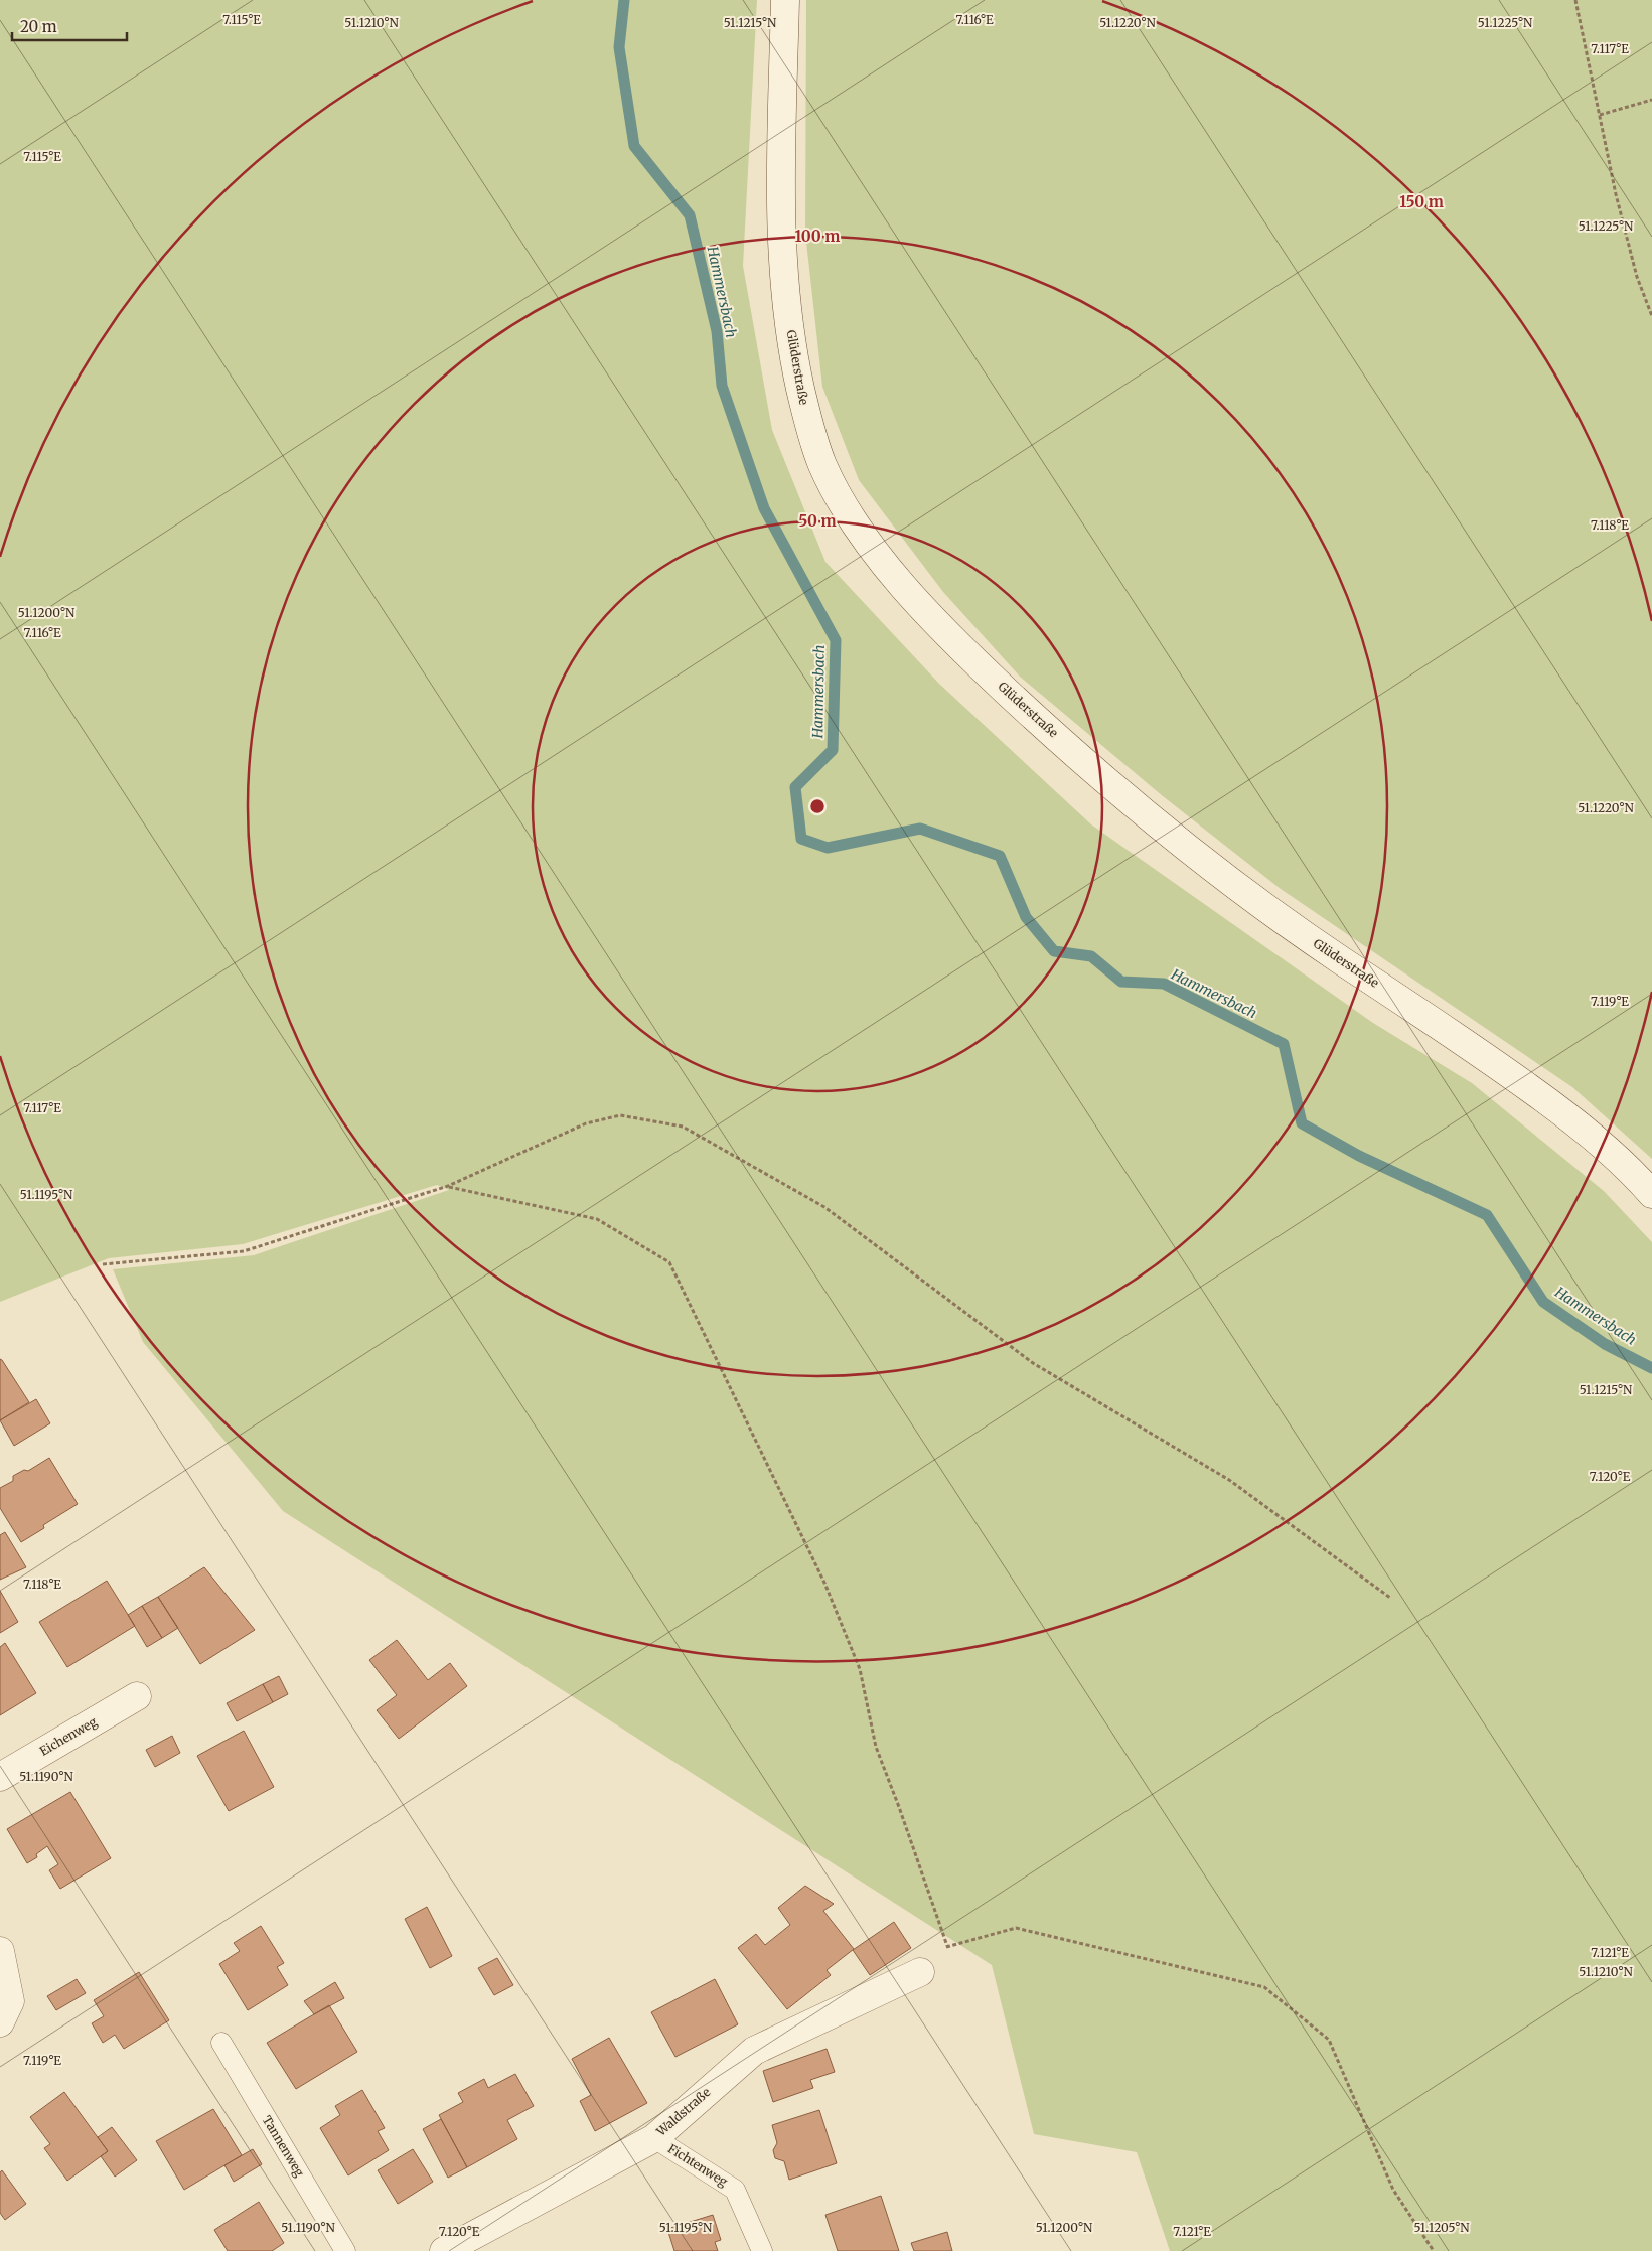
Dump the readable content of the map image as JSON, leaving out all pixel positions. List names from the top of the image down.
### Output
{
  "streets": {
    "main road": ["Glüderstraße", "Eichenweg", "Waldstraße"],
    "lane": ["Tannenweg", "Fichtenweg"]
  },
  "crossings": [
    ["Waldstraße", "Fichtenweg"]
  ],
  "water": ["Hammersbach"],
  "scale_bar": "20 m",
  "coordinates": [
    "7.115°E",
    "7.116°E",
    "51.1220°N",
    "51.1225°N",
    "51.1210°N",
    "51.1215°N",
    "7.117°E",
    "7.118°E",
    "51.1200°N",
    "7.119°E",
    "51.1195°N",
    "7.120°E",
    "51.1190°N",
    "7.121°E",
    "51.1205°N"
  ],
  "rings": ["150 m", "100 m", "50 m"]
}
